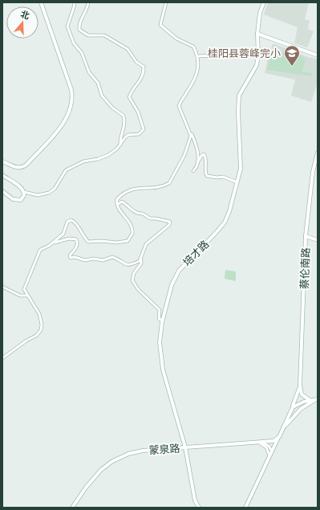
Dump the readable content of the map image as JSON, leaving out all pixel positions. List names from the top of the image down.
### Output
{
  "streets": {
    "street": ["培才路", "蔡伦南路", "蒙泉路"]
  },
  "crossings": [
    ["培才路", "蒙泉路"],
    ["蔡伦南路", "蒙泉路"]
  ],
  "places": {
    "school or university": ["桂阳县蓉峰完小"]
  },
  "north": "top"
}
